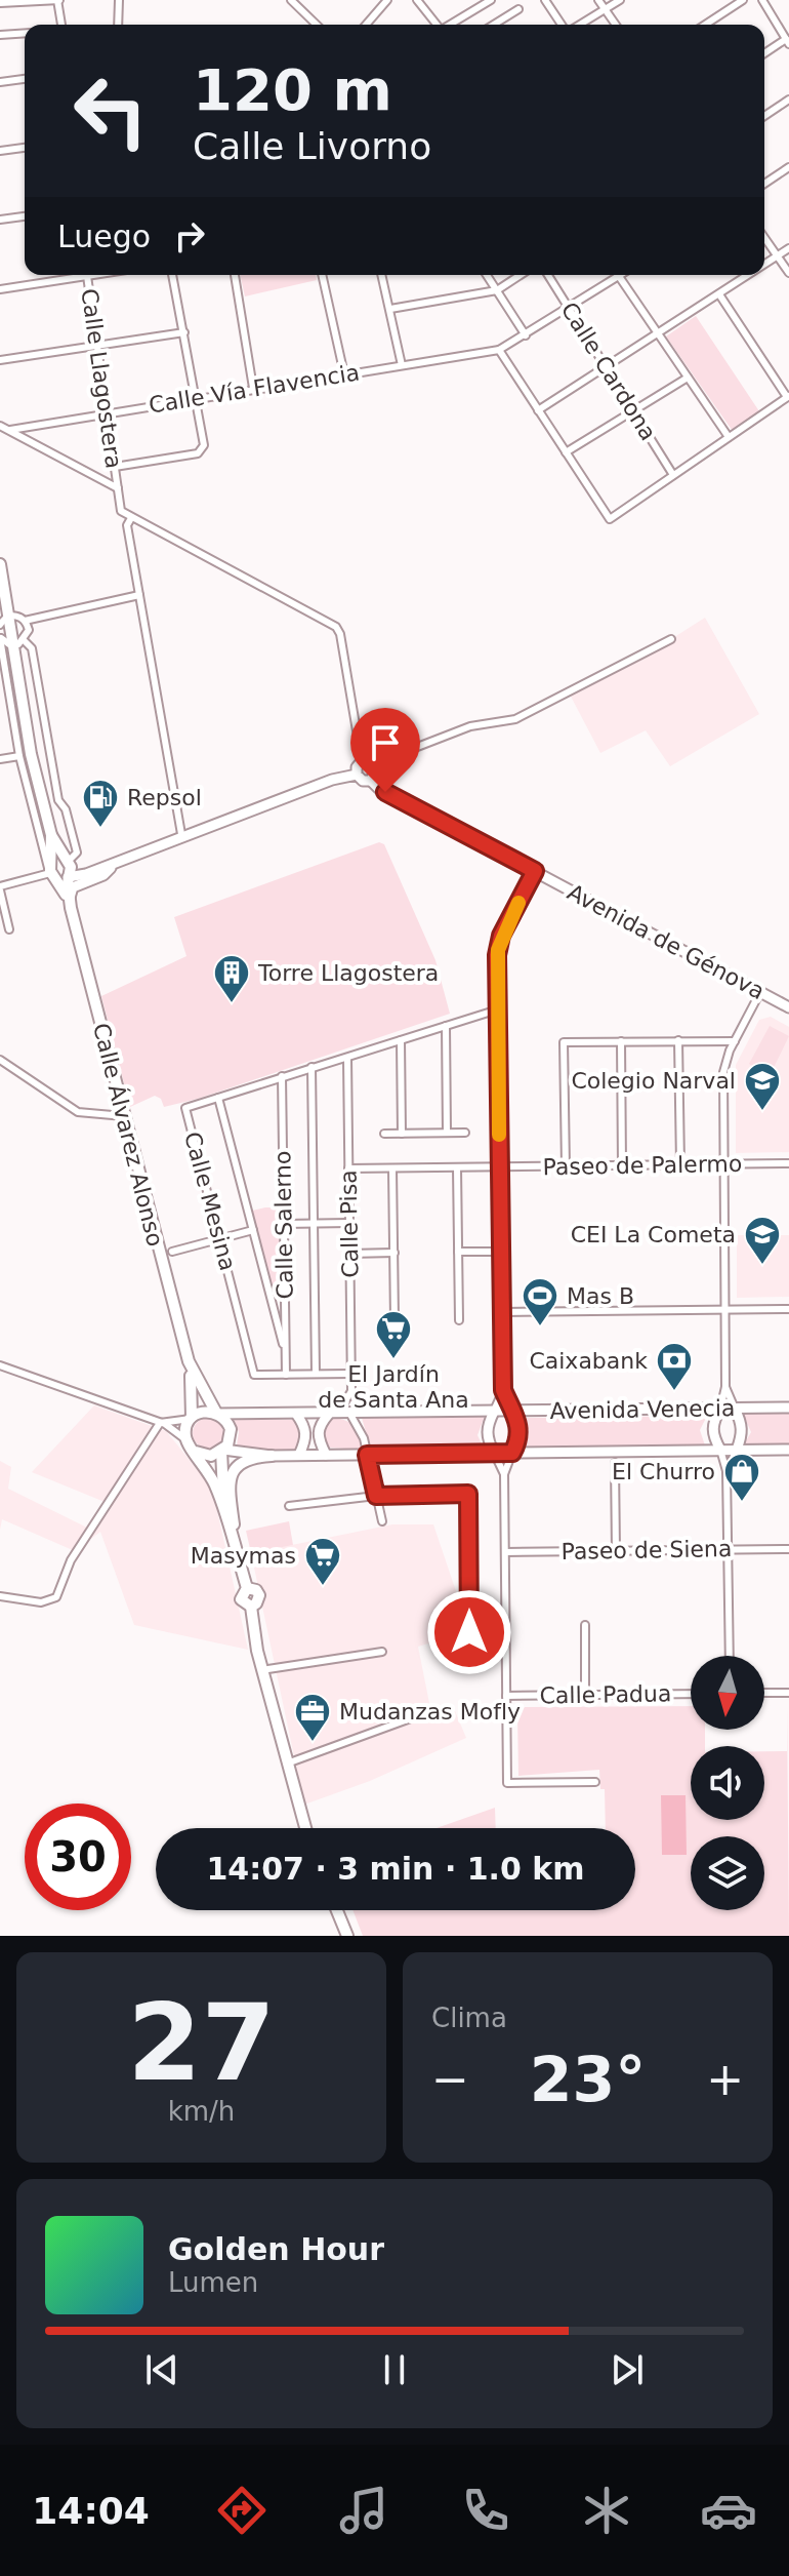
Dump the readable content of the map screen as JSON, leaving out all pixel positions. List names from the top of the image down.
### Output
{
  "streets": {
    "main road": ["Calle Álvarez Alonso"],
    "street": [
      "Calle Cardona",
      "Calle Llagostera",
      "Calle Vía Flavencia",
      "Avenida de Génova",
      "Paseo de Palermo",
      "Calle Mesina",
      "Calle Pisa",
      "Calle Salerno",
      "Avenida Venecia",
      "Paseo de Siena",
      "Calle Padua"
    ]
  },
  "crossings": [
    ["Calle Cardona", "Calle Vía Flavencia"],
    ["Calle Llagostera", "Calle Vía Flavencia"],
    ["Calle Álvarez Alonso", "Avenida Venecia"],
    ["Paseo de Palermo", "Calle Pisa"],
    ["Calle Mesina", "Calle Pisa"],
    ["Calle Mesina", "Calle Salerno"]
  ],
  "places": {
    "fuel station": ["Repsol"],
    "building": ["Torre Llagostera"],
    "school or university": ["Colegio Narval", "CEI La Cometa"],
    "sports": ["Mas B"],
    "supermarket": ["El Jardín de Santa Ana", "Masymas"],
    "bank": ["Caixabank"],
    "shop": ["El Churro"],
    "office": ["Mudanzas Mofly"]
  },
  "north": "bottom",
  "page": {
    "turn": ["120 m", "Calle Livorno"],
    "then": "Luego",
    "limit": "30",
    "trip": "14:07 · 3 min · 1.0 km",
    "tile": [
      ["27", "km/h"],
      "Clima"
    ],
    "heat": ["−", "23°", "+"],
    "song": ["Golden Hour", "Lumen"],
    "tabs": "14:04"
  }
}
